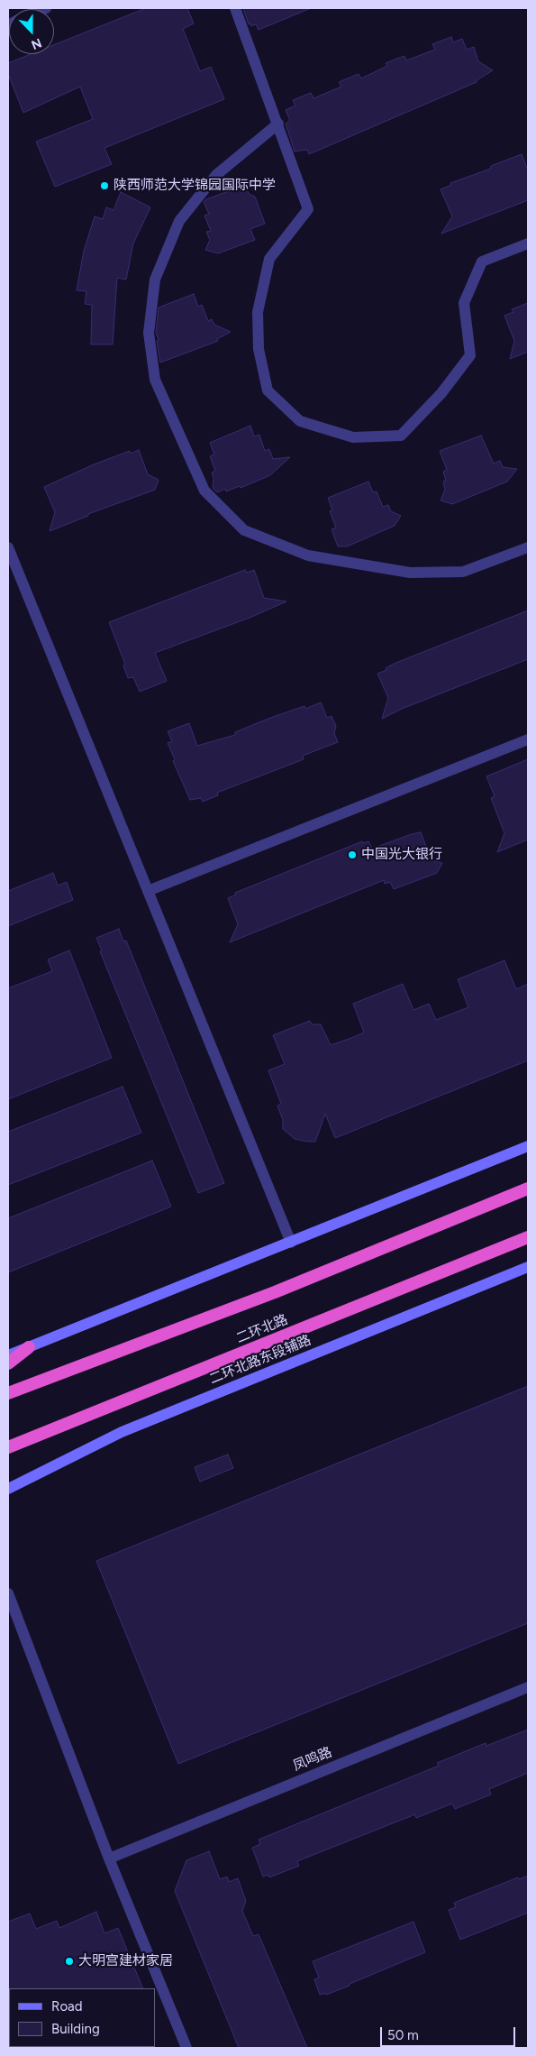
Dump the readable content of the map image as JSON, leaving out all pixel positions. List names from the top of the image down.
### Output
{
  "streets": {
    "highway": ["二环北路"],
    "main road": ["二环北路东段辅路"],
    "street": ["凤鸣路"]
  },
  "places": ["陕西师范大学锦园国际中学", "中国光大银行", "大明宫建材家居"],
  "legend": ["Road", "Building"],
  "scale_bar": "50 m",
  "north": "bottom"
}
